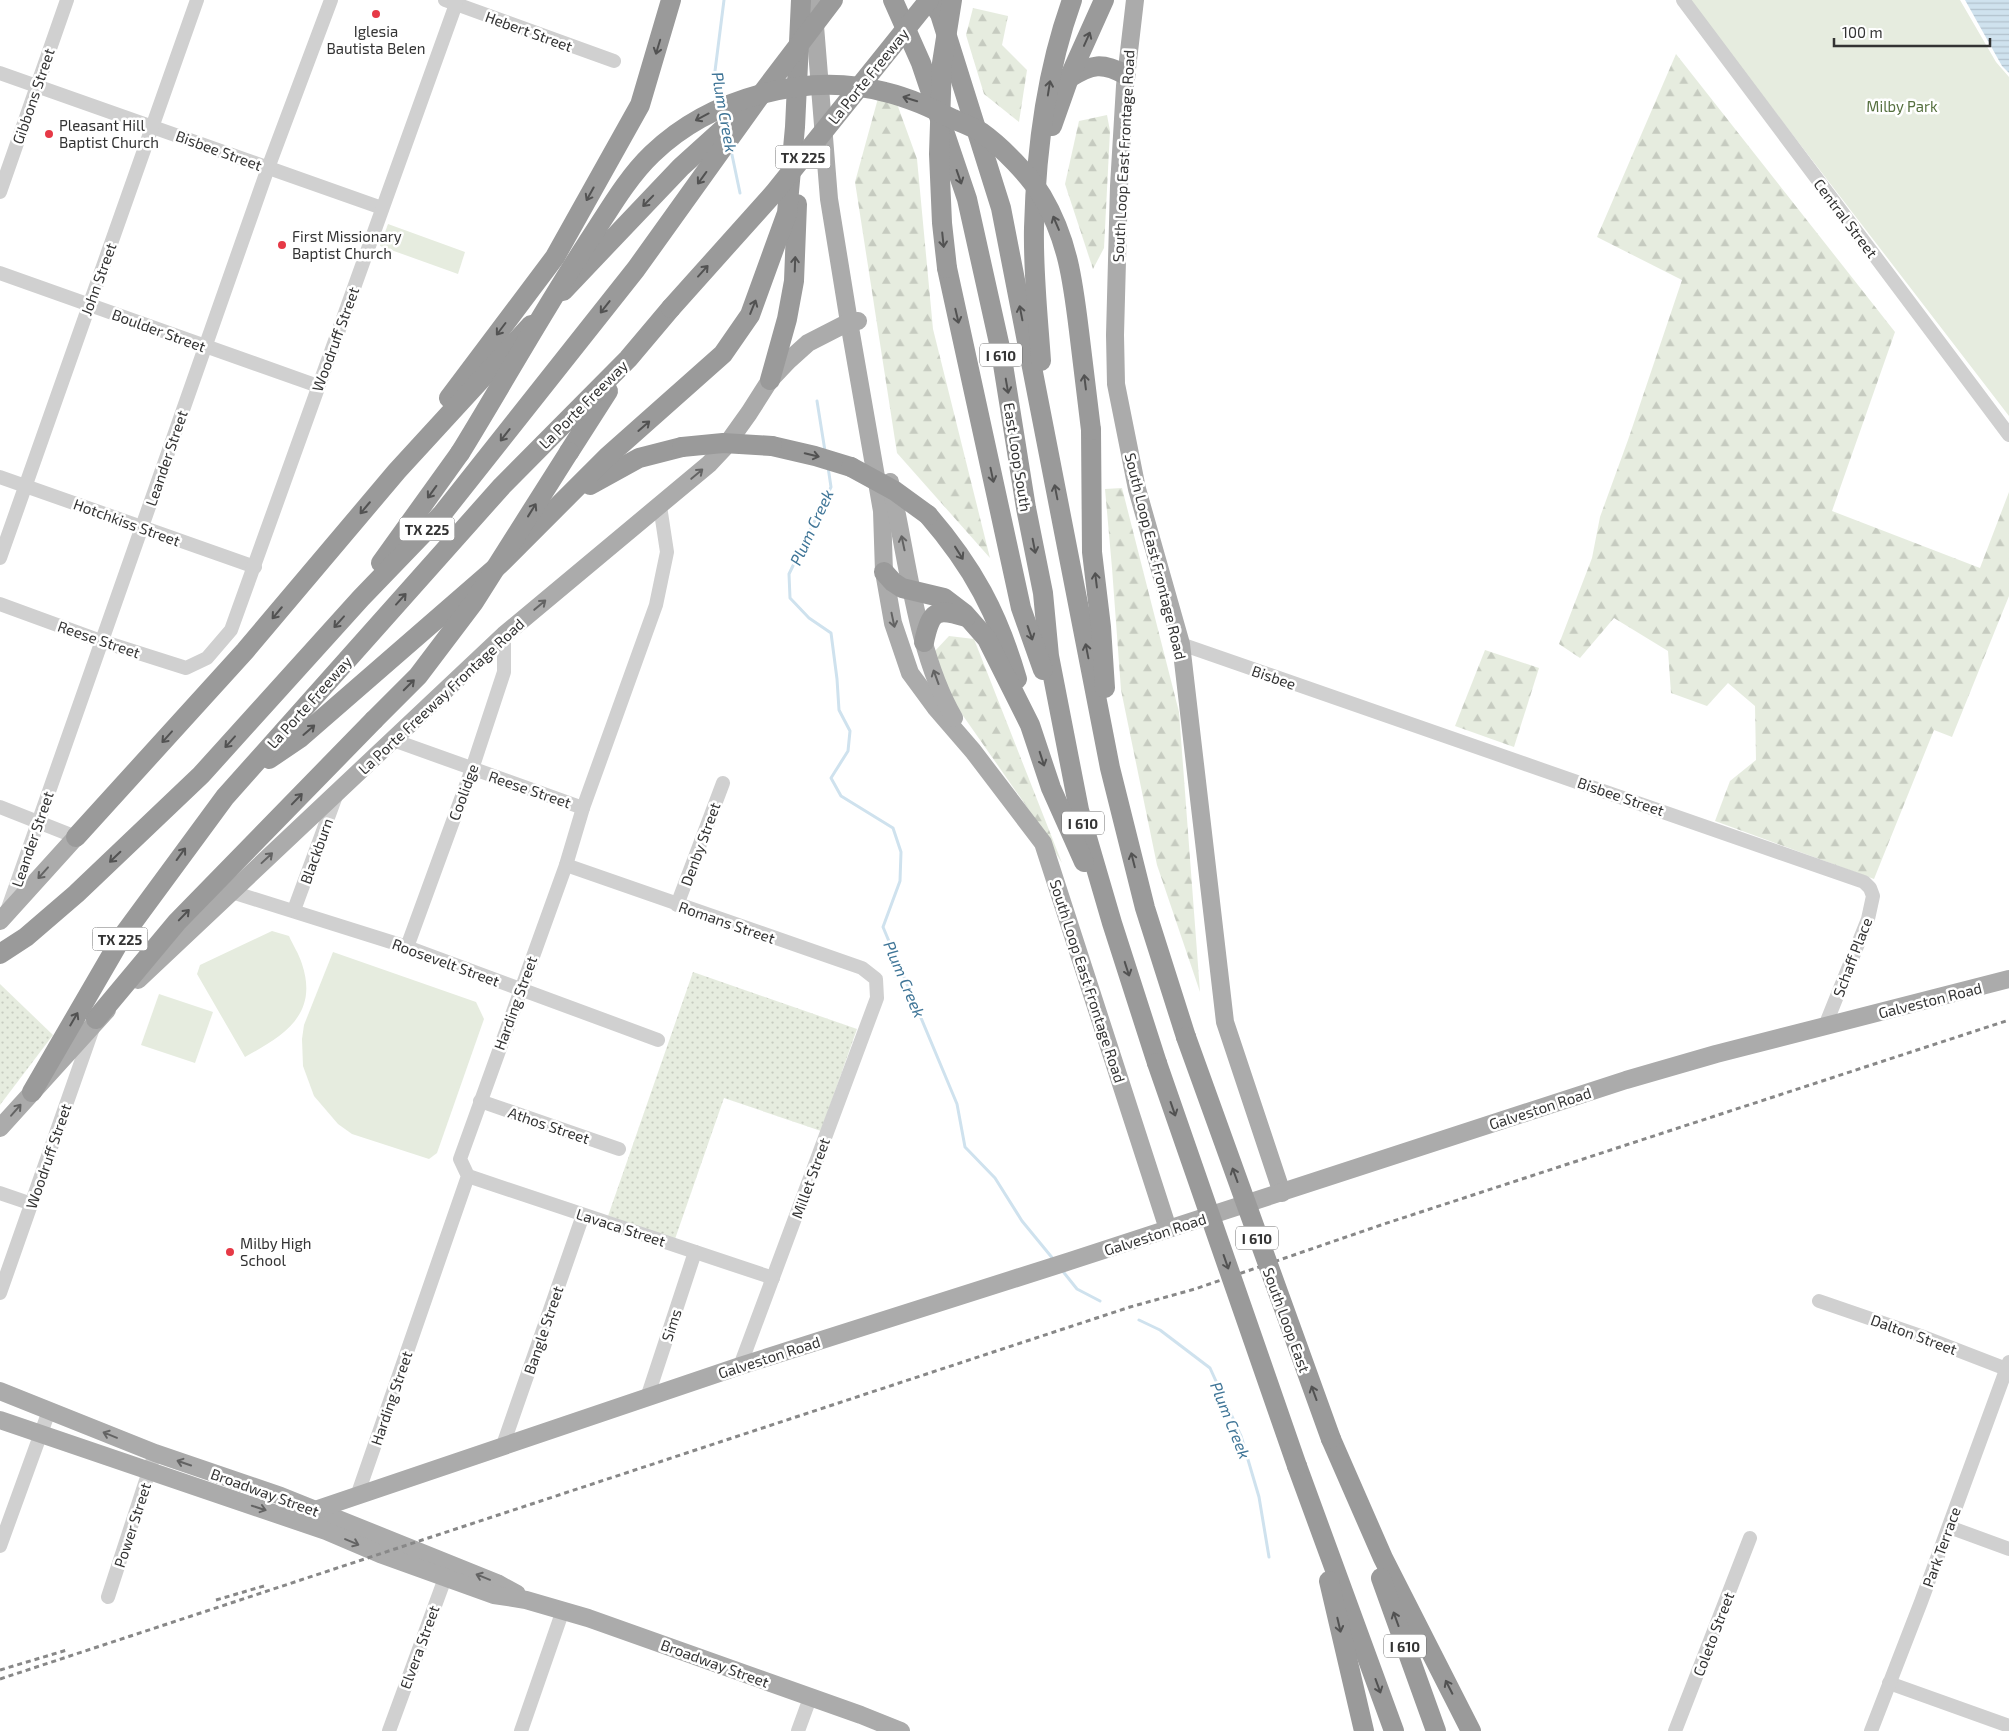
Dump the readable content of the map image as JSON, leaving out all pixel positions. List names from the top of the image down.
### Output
{
  "streets": {
    "highway": [
      "La Porte Freeway",
      "TX 225",
      "I 610",
      "East Loop South",
      "South Loop East"
    ],
    "main road": [
      "South Loop East Frontage Road",
      "La Porte Freeway Frontage Road",
      "Galveston Road",
      "Broadway Street"
    ],
    "street": [
      "Hebert Street",
      "Gibbons Street",
      "Bisbee Street",
      "Central Street",
      "John Street",
      "Boulder Street",
      "Woodruff Street",
      "Leander Street",
      "Hotchkiss Street",
      "Reese Street",
      "Bisbee",
      "Coolidge",
      "Denby Street",
      "Blackburn",
      "Romans Street",
      "Schaff Place",
      "Roosevelt Street",
      "Harding Street",
      "Athos Street",
      "Millet Street",
      "Lavaca Street",
      "Sims",
      "Bangle Street",
      "Dalton Street",
      "Power Street",
      "Park Terrace",
      "Coleto Street",
      "Elvera Street"
    ]
  },
  "crossings": [
    ["Hebert Street", "Woodruff Street"],
    ["La Porte Freeway", "South Loop East Frontage Road"],
    ["La Porte Freeway", "East Loop South"],
    ["La Porte Freeway", "La Porte Freeway Frontage Road"],
    ["Gibbons Street", "Bisbee Street"],
    ["Bisbee Street", "John Street"],
    ["Bisbee Street", "Woodruff Street"],
    ["Bisbee Street", "Leander Street"],
    ["Bisbee Street", "Bisbee"],
    ["Bisbee Street", "Schaff Place"],
    ["South Loop East Frontage Road", "Bisbee"],
    ["South Loop East Frontage Road", "La Porte Freeway Frontage Road"],
    ["South Loop East Frontage Road", "Galveston Road"],
    ["John Street", "Boulder Street"],
    ["John Street", "Hotchkiss Street"],
    ["Boulder Street", "Woodruff Street"],
    ["Boulder Street", "Leander Street"],
    ["Woodruff Street", "Hotchkiss Street"],
    ["Woodruff Street", "Reese Street"],
    ["Woodruff Street", "La Porte Freeway Frontage Road"],
    ["I 610", "East Loop South"],
    ["East Loop South", "South Loop East"],
    ["Leander Street", "Hotchkiss Street"],
    ["Leander Street", "Reese Street"],
    ["Reese Street", "La Porte Freeway Frontage Road"],
    ["Reese Street", "Coolidge"],
    ["Reese Street", "Harding Street"],
    ["La Porte Freeway Frontage Road", "Coolidge"],
    ["La Porte Freeway Frontage Road", "Blackburn"],
    ["La Porte Freeway Frontage Road", "Roosevelt Street"],
    ["La Porte Freeway Frontage Road", "Harding Street"],
    ["Coolidge", "Roosevelt Street"],
    ["Denby Street", "Romans Street"],
    ["Blackburn", "Roosevelt Street"],
    ["Romans Street", "Harding Street"],
    ["Romans Street", "Millet Street"],
    ["Schaff Place", "Galveston Road"],
    ["Roosevelt Street", "Harding Street"],
    ["Galveston Road", "Harding Street"],
    ["Galveston Road", "Millet Street"],
    ["Galveston Road", "Sims"],
    ["Galveston Road", "Bangle Street"],
    ["Galveston Road", "Broadway Street"],
    ["Harding Street", "Athos Street"],
    ["Harding Street", "Lavaca Street"],
    ["Millet Street", "Lavaca Street"],
    ["Lavaca Street", "Sims"],
    ["Lavaca Street", "Bangle Street"],
    ["Dalton Street", "Park Terrace"],
    ["Broadway Street", "Power Street"],
    ["Broadway Street", "Elvera Street"]
  ],
  "one_way": ["La Porte Freeway Frontage Road"],
  "water": ["Plum Creek"],
  "parks": ["Milby Park"],
  "places": [
    "Iglesia Bautista Belen",
    "Pleasant Hill Baptist Church",
    "First Missionary Baptist Church",
    "Milby High School"
  ],
  "scale_bar": "100 m"
}
